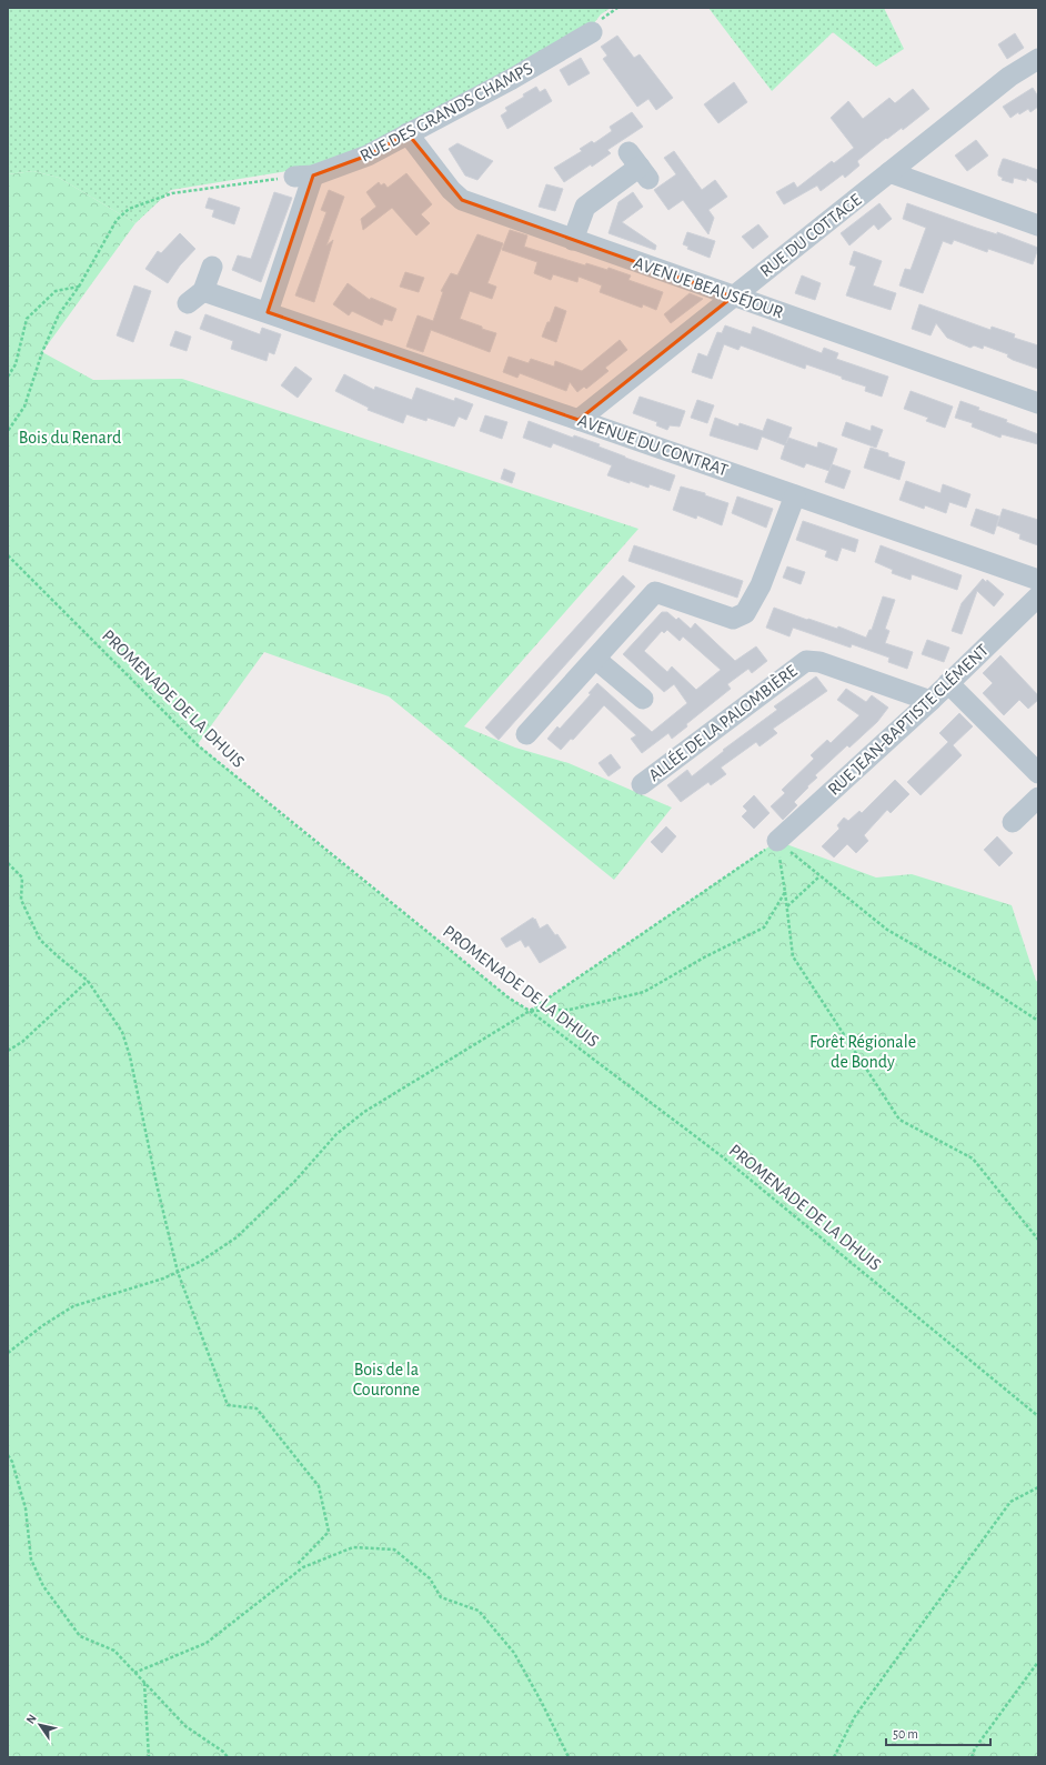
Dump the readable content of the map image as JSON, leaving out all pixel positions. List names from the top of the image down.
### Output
{
  "streets": {
    "street": [
      "RUE DES GRANDS CHAMPS",
      "RUE DU COTTAGE",
      "AVENUE BEAUSÉJOUR",
      "AVENUE DU CONTRAT",
      "RUE JEAN-BAPTISTE CLÉMENT",
      "ALLÉE DE LA PALOMBIÈRE"
    ],
    "path": ["PROMENADE DE LA DHUIS"]
  },
  "crossings": [
    ["RUE DES GRANDS CHAMPS", "AVENUE BEAUSÉJOUR"],
    ["RUE DU COTTAGE", "AVENUE BEAUSÉJOUR"],
    ["RUE DU COTTAGE", "AVENUE DU CONTRAT"],
    ["RUE JEAN-BAPTISTE CLÉMENT", "ALLÉE DE LA PALOMBIÈRE"]
  ],
  "parks": ["Bois du Renard", "Forêt Régionale de Bondy", "Bois de la Couronne"],
  "scale_bar": "50 m",
  "north": "top left"
}
